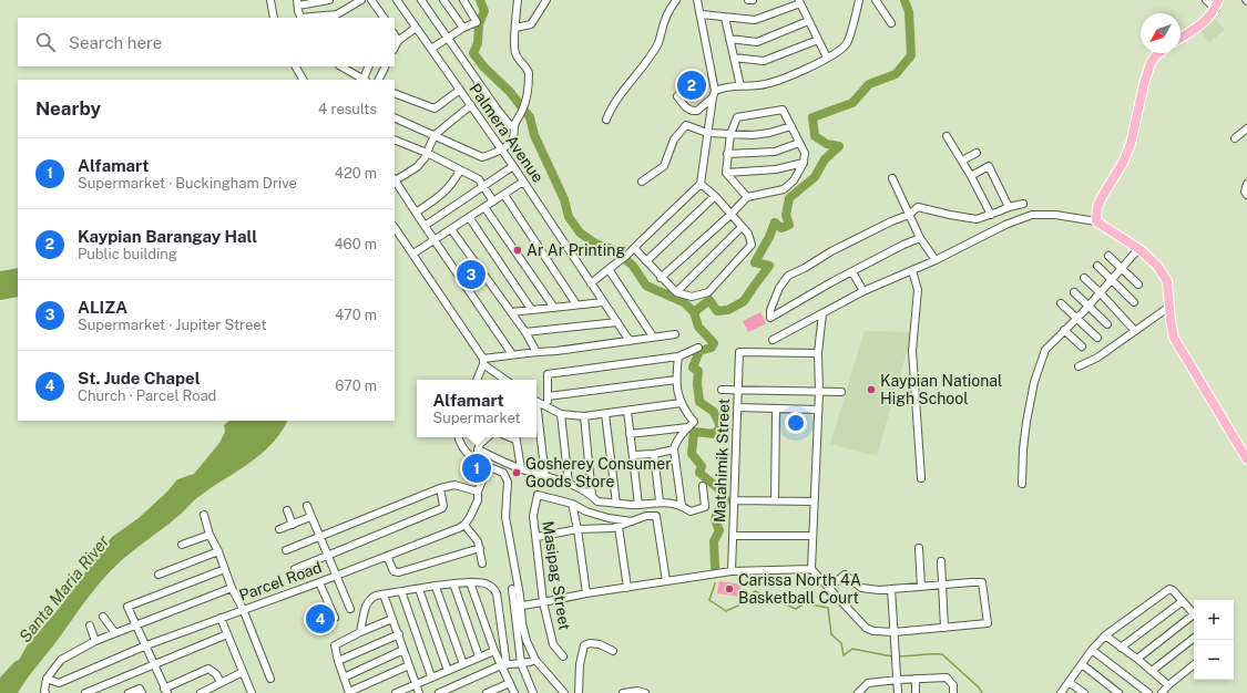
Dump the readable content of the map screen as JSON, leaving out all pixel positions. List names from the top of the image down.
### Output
{
  "streets": {
    "street": [
      "Palmera Avenue",
      "Matahimik Street",
      "Masipag Street",
      "Parcel Road"
    ]
  },
  "water": ["Santa Maria River"],
  "places": [
    "Ar Ar Printing",
    "Kaypian National High School",
    "Gosherey Consumer Goods Store",
    "Carissa North 4A Basketball Court"
  ],
  "north": "bottom left",
  "page": {
    "search": "Search here",
    "pins": [
      "2",
      "3",
      "1",
      "4"
    ],
    "heading": ["Nearby", "4 results"],
    "list": [
      {
        "mark": "1",
        "name": "Alfamart",
        "note": "Supermarket · Buckingham Drive",
        "value": "420 m"
      },
      {
        "mark": "2",
        "name": "Kaypian Barangay Hall",
        "note": "Public building",
        "value": "460 m"
      },
      {
        "mark": "3",
        "name": "ALIZA",
        "note": "Supermarket · Jupiter Street",
        "value": "470 m"
      },
      {
        "mark": "4",
        "name": "St. Jude Chapel",
        "note": "Church · Parcel Road",
        "value": "670 m"
      }
    ],
    "popup": ["Alfamart", "Supermarket"],
    "map_buttons": ["+", "−"]
  }
}
